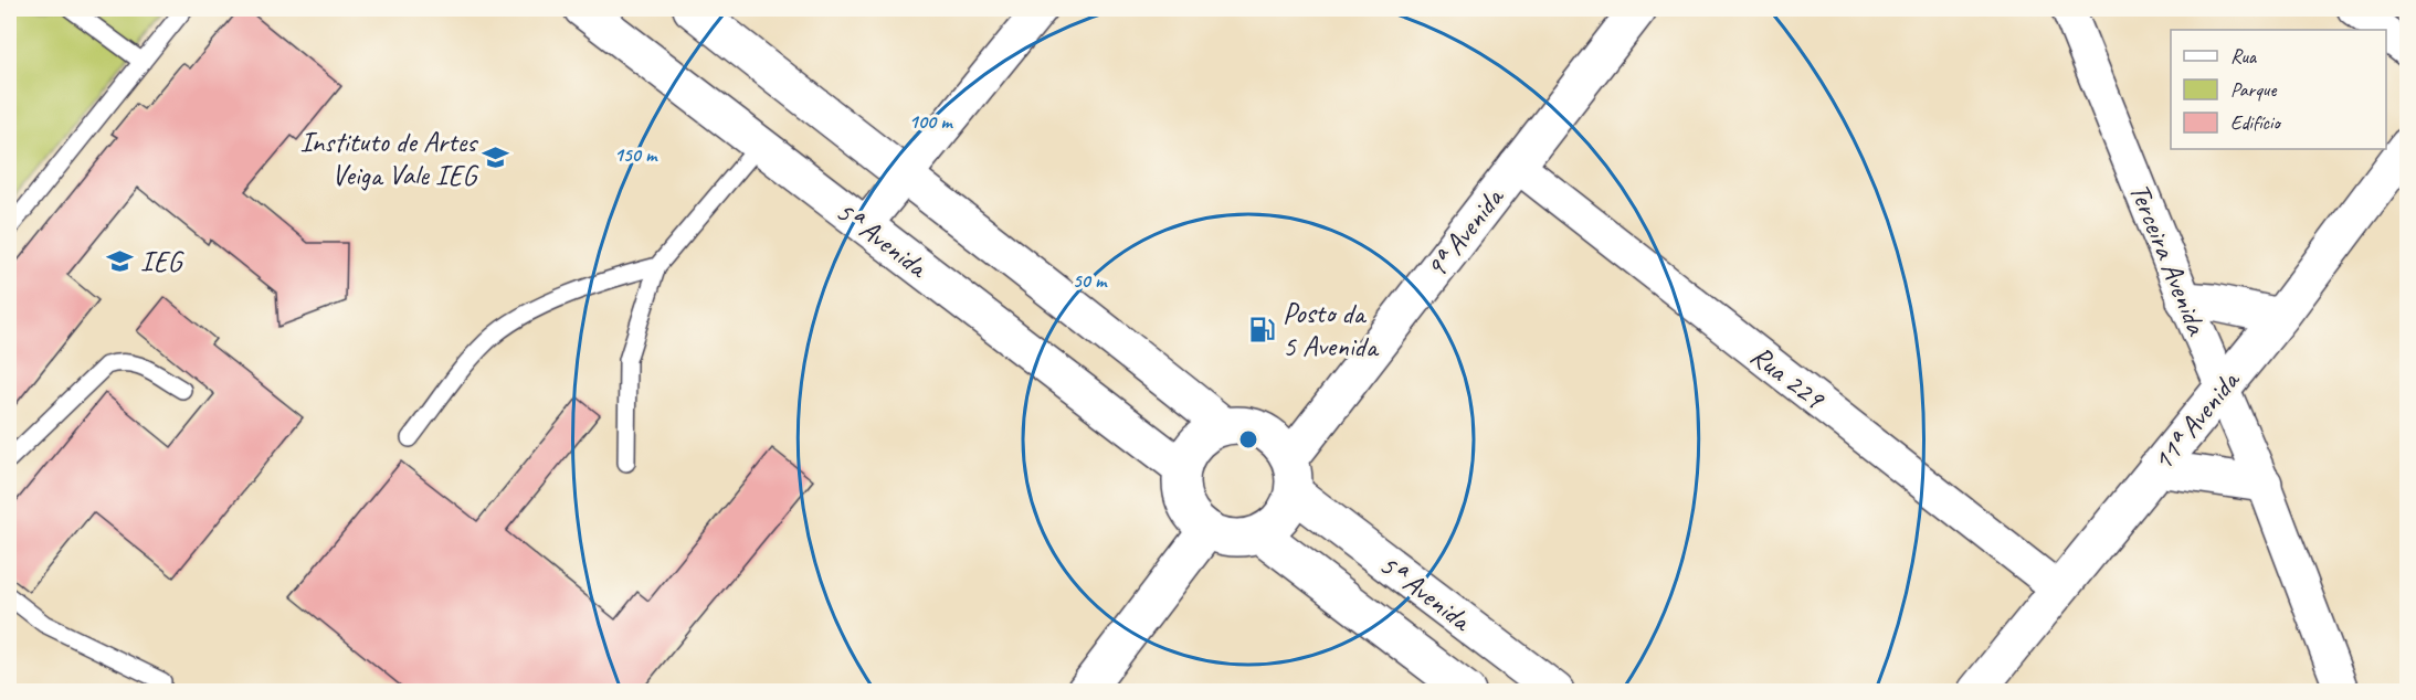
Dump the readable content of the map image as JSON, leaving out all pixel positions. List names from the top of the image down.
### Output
{
  "streets": {
    "main road": ["9ª Avenida", "5ª Avenida", "11ª Avenida"],
    "street": ["Terceira Avenida", "Rua 229"]
  },
  "crossings": [
    ["9ª Avenida", "5ª Avenida"],
    ["9ª Avenida", "Rua 229"],
    ["Terceira Avenida", "11ª Avenida"],
    ["Rua 229", "11ª Avenida"]
  ],
  "places": {
    "school or university": ["Instituto de Artes Veiga Vale IEG", "IEG"],
    "fuel station": ["Posto da 5 Avenida"]
  },
  "legend": ["Rua", "Parque", "Edifício"],
  "rings": ["100 m", "150 m", "50 m"]
}
